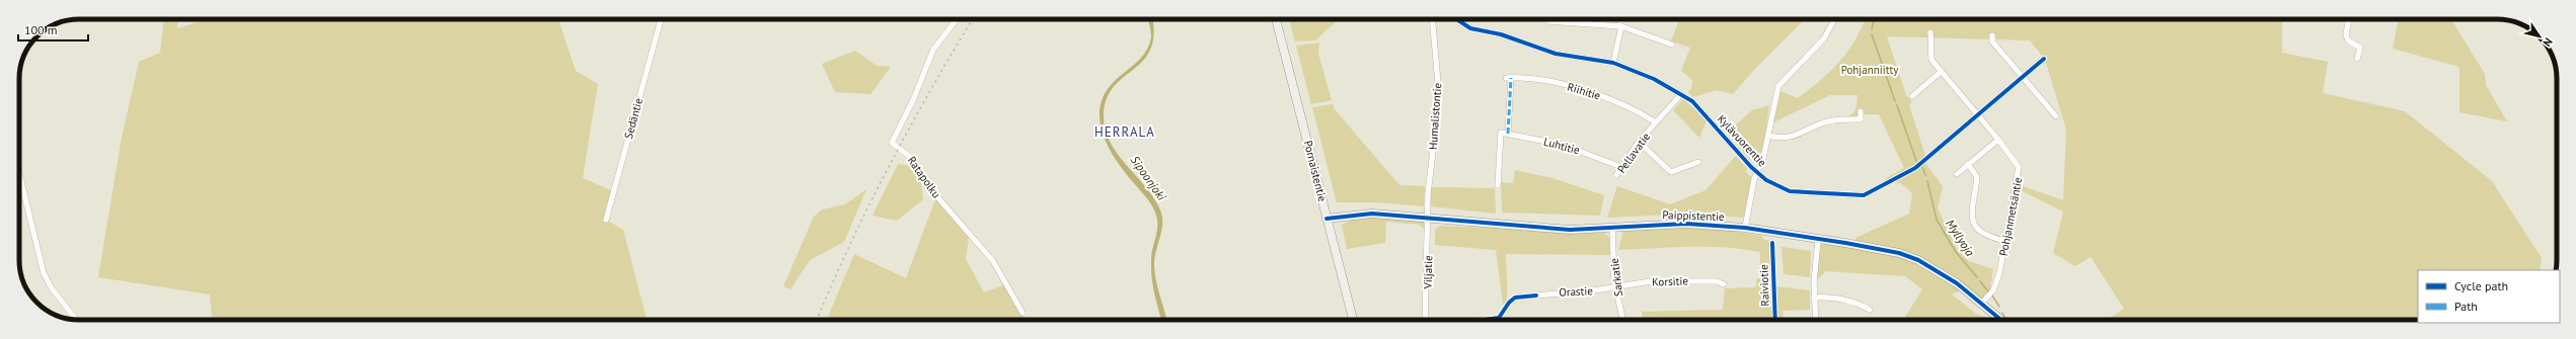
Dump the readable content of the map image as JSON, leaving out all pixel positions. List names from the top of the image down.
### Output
{
  "streets": {
    "street": [
      "Riihitie",
      "Humalistontie",
      "Sedäntie",
      "Kylävuorentie",
      "Luhtitie",
      "Pellavatie",
      "Pornaistentie",
      "Ratapolku",
      "Paippistentie",
      "Pohjanmetsäntie",
      "Viljatie",
      "Sarkatie",
      "Korsitie",
      "Orastie"
    ],
    "cycle path": ["Raiviotie"]
  },
  "crossings": [
    ["Riihitie", "Luhtitie"],
    ["Riihitie", "Pellavatie"],
    ["Humalistontie", "Paippistentie"],
    ["Humalistontie", "Viljatie"],
    ["Kylävuorentie", "Pellavatie"],
    ["Kylävuorentie", "Pohjanmetsäntie"],
    ["Luhtitie", "Pellavatie"],
    ["Pornaistentie", "Paippistentie"],
    ["Paippistentie", "Pohjanmetsäntie"],
    ["Paippistentie", "Viljatie"],
    ["Paippistentie", "Sarkatie"],
    ["Sarkatie", "Korsitie"],
    ["Sarkatie", "Orastie"],
    ["Korsitie", "Orastie"]
  ],
  "districts": ["HERRALA"],
  "water": ["Sipoonjoki", "Myllyoja"],
  "parks": ["Pohjanniitty"],
  "legend": ["Cycle path", "Path"],
  "scale_bar": "100 m",
  "north": "bottom right"
}
